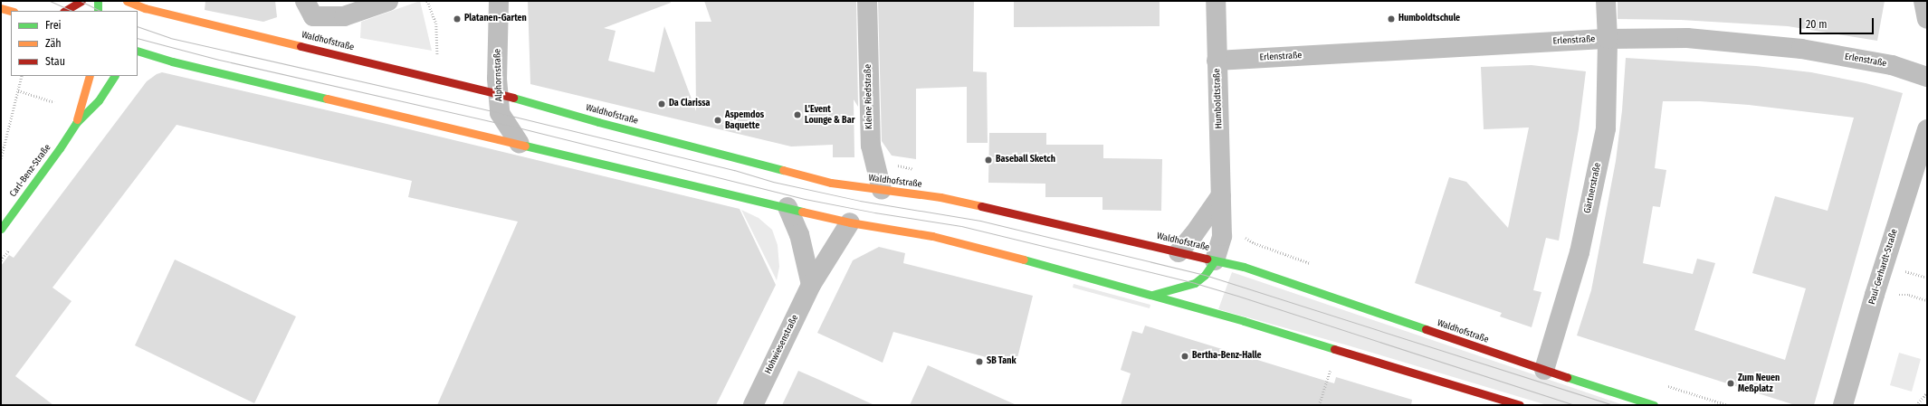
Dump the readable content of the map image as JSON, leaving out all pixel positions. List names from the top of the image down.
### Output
{
  "streets": {
    "street": [
      "Erlenstraße",
      "Waldhofstraße",
      "Alphornstraße",
      "Kleine Riedstraße",
      "Humboldtstraße",
      "Carl-Benz-Straße",
      "Gärtnerstraße",
      "Paul-Gerhardt-Straße",
      "Hohwiesenstraße"
    ]
  },
  "crossings": [
    ["Erlenstraße", "Humboldtstraße"],
    ["Erlenstraße", "Gärtnerstraße"],
    ["Waldhofstraße", "Alphornstraße"],
    ["Waldhofstraße", "Kleine Riedstraße"],
    ["Waldhofstraße", "Humboldtstraße"],
    ["Waldhofstraße", "Gärtnerstraße"]
  ],
  "places": [
    "Platanen-Garten",
    "Humboldtschule",
    "Da Clarissa",
    "L'Event Lounge & Bar",
    "Aspemdos Baquette",
    "Baseball Sketch",
    "Bertha-Benz-Halle",
    "SB Tank",
    "Zum Neuen Meßplatz"
  ],
  "legend": ["Frei", "Zäh", "Stau"],
  "scale_bar": "20 m"
}
